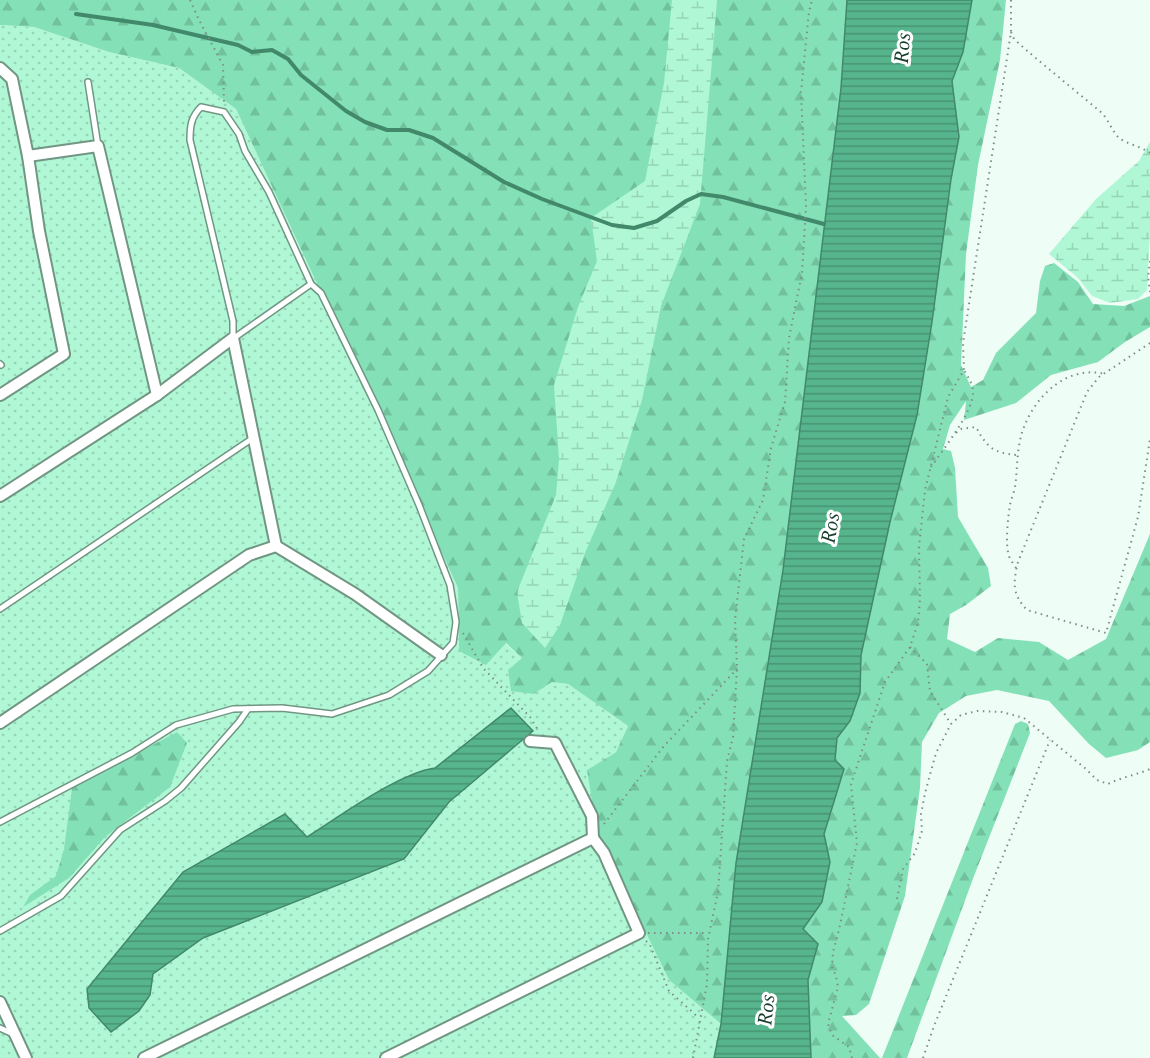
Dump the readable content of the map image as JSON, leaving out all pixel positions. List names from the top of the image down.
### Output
{
  "water": ["Ros"]
}
